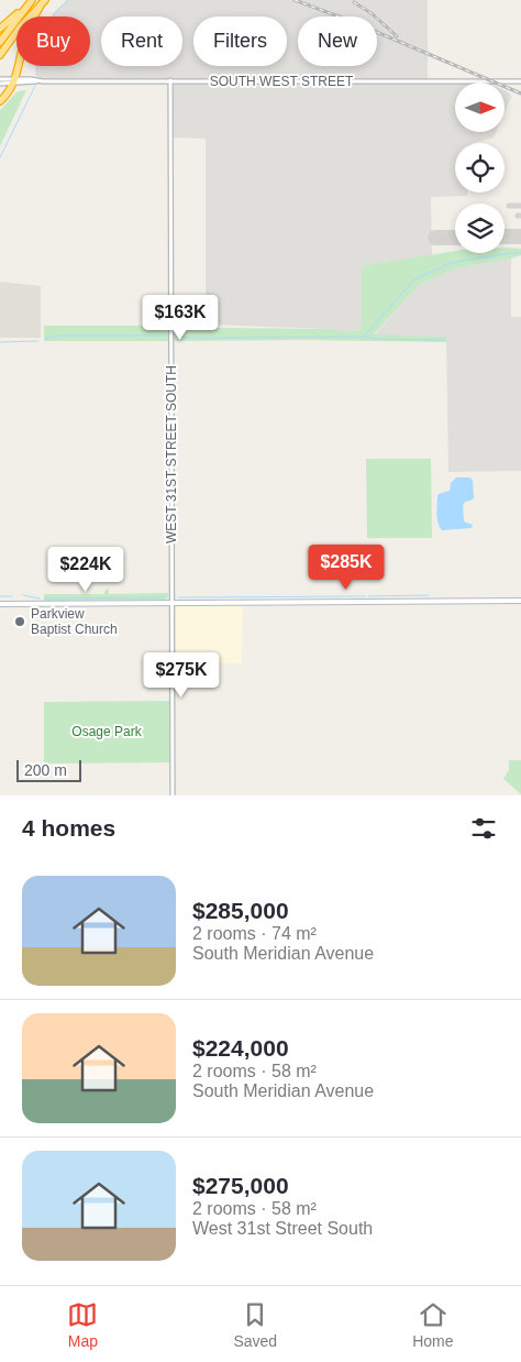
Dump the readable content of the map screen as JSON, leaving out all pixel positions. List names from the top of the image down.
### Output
{
  "streets": {
    "street": ["SOUTH WEST STREET", "WEST 31ST STREET SOUTH"]
  },
  "crossings": [
    ["SOUTH WEST STREET", "WEST 31ST STREET SOUTH"]
  ],
  "parks": ["Osage Park"],
  "places": ["Parkview Baptist Church"],
  "scale_bar": "200 m",
  "north": "right",
  "page": {
    "chip": [
      "Buy",
      "Rent",
      "Filters",
      "New"
    ],
    "price": [
      "$163K",
      "$285K",
      "$224K",
      "$275K"
    ],
    "scale": "200 m",
    "heading": "4 homes",
    "list": [
      {
        "name": "$285,000",
        "note": "2 rooms · 74 m² · South Meridian Avenue"
      },
      {
        "name": "$224,000",
        "note": "2 rooms · 58 m² · South Meridian Avenue"
      },
      {
        "name": "$275,000",
        "note": "2 rooms · 58 m² · West 31st Street South"
      }
    ],
    "tabs": ["Map", "Saved", "Home"]
  }
}
